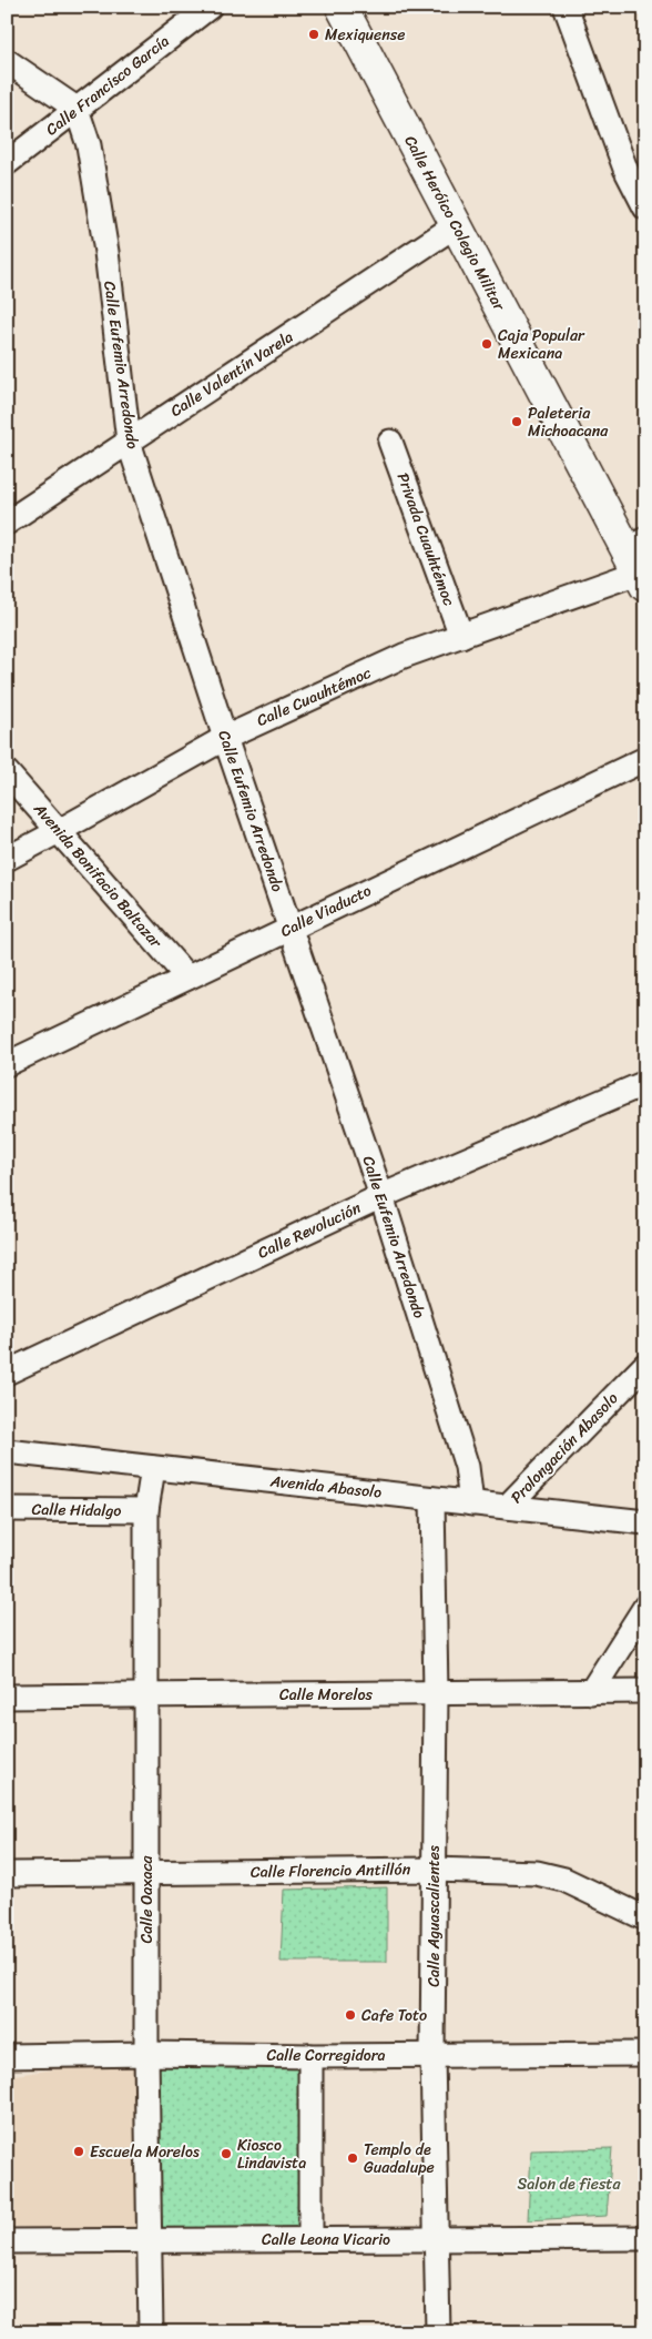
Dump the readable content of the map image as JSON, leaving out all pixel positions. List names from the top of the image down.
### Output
{
  "streets": {
    "main road": ["Calle Heróico Colegio Militar"],
    "street": [
      "Calle Francisco García",
      "Calle Eufemio Arredondo",
      "Calle Valentín Varela",
      "Privada Cuauhtémoc",
      "Calle Cuauhtémoc",
      "Avenida Bonifacio Baltazar",
      "Calle Viaducto",
      "Calle Revolución",
      "Prolongación Abasolo",
      "Avenida Abasolo",
      "Calle Hidalgo",
      "Calle Morelos",
      "Calle Florencio Antillón",
      "Calle Oaxaca",
      "Calle Aguascalientes",
      "Calle Corregidora",
      "Calle Leona Vicario"
    ]
  },
  "crossings": [
    ["Calle Francisco García", "Calle Eufemio Arredondo"],
    ["Calle Heróico Colegio Militar", "Calle Valentín Varela"],
    ["Calle Heróico Colegio Militar", "Calle Cuauhtémoc"],
    ["Calle Eufemio Arredondo", "Calle Valentín Varela"],
    ["Calle Eufemio Arredondo", "Calle Cuauhtémoc"],
    ["Calle Eufemio Arredondo", "Calle Viaducto"],
    ["Calle Eufemio Arredondo", "Calle Revolución"],
    ["Calle Eufemio Arredondo", "Avenida Abasolo"],
    ["Privada Cuauhtémoc", "Calle Cuauhtémoc"],
    ["Calle Cuauhtémoc", "Avenida Bonifacio Baltazar"],
    ["Avenida Bonifacio Baltazar", "Calle Viaducto"],
    ["Prolongación Abasolo", "Avenida Abasolo"],
    ["Avenida Abasolo", "Calle Oaxaca"],
    ["Avenida Abasolo", "Calle Aguascalientes"],
    ["Calle Hidalgo", "Calle Oaxaca"],
    ["Calle Morelos", "Calle Oaxaca"],
    ["Calle Morelos", "Calle Aguascalientes"],
    ["Calle Florencio Antillón", "Calle Oaxaca"],
    ["Calle Florencio Antillón", "Calle Aguascalientes"],
    ["Calle Oaxaca", "Calle Corregidora"],
    ["Calle Oaxaca", "Calle Leona Vicario"],
    ["Calle Aguascalientes", "Calle Corregidora"],
    ["Calle Aguascalientes", "Calle Leona Vicario"]
  ],
  "parks": ["Salon de fiesta"],
  "places": [
    "Mexiquense",
    "Caja Popular Mexicana",
    "Paleteria Michoacana",
    "Cafe Toto",
    "Escuela Morelos",
    "Kiosco Lindavista",
    "Templo de Guadalupe"
  ]
}
